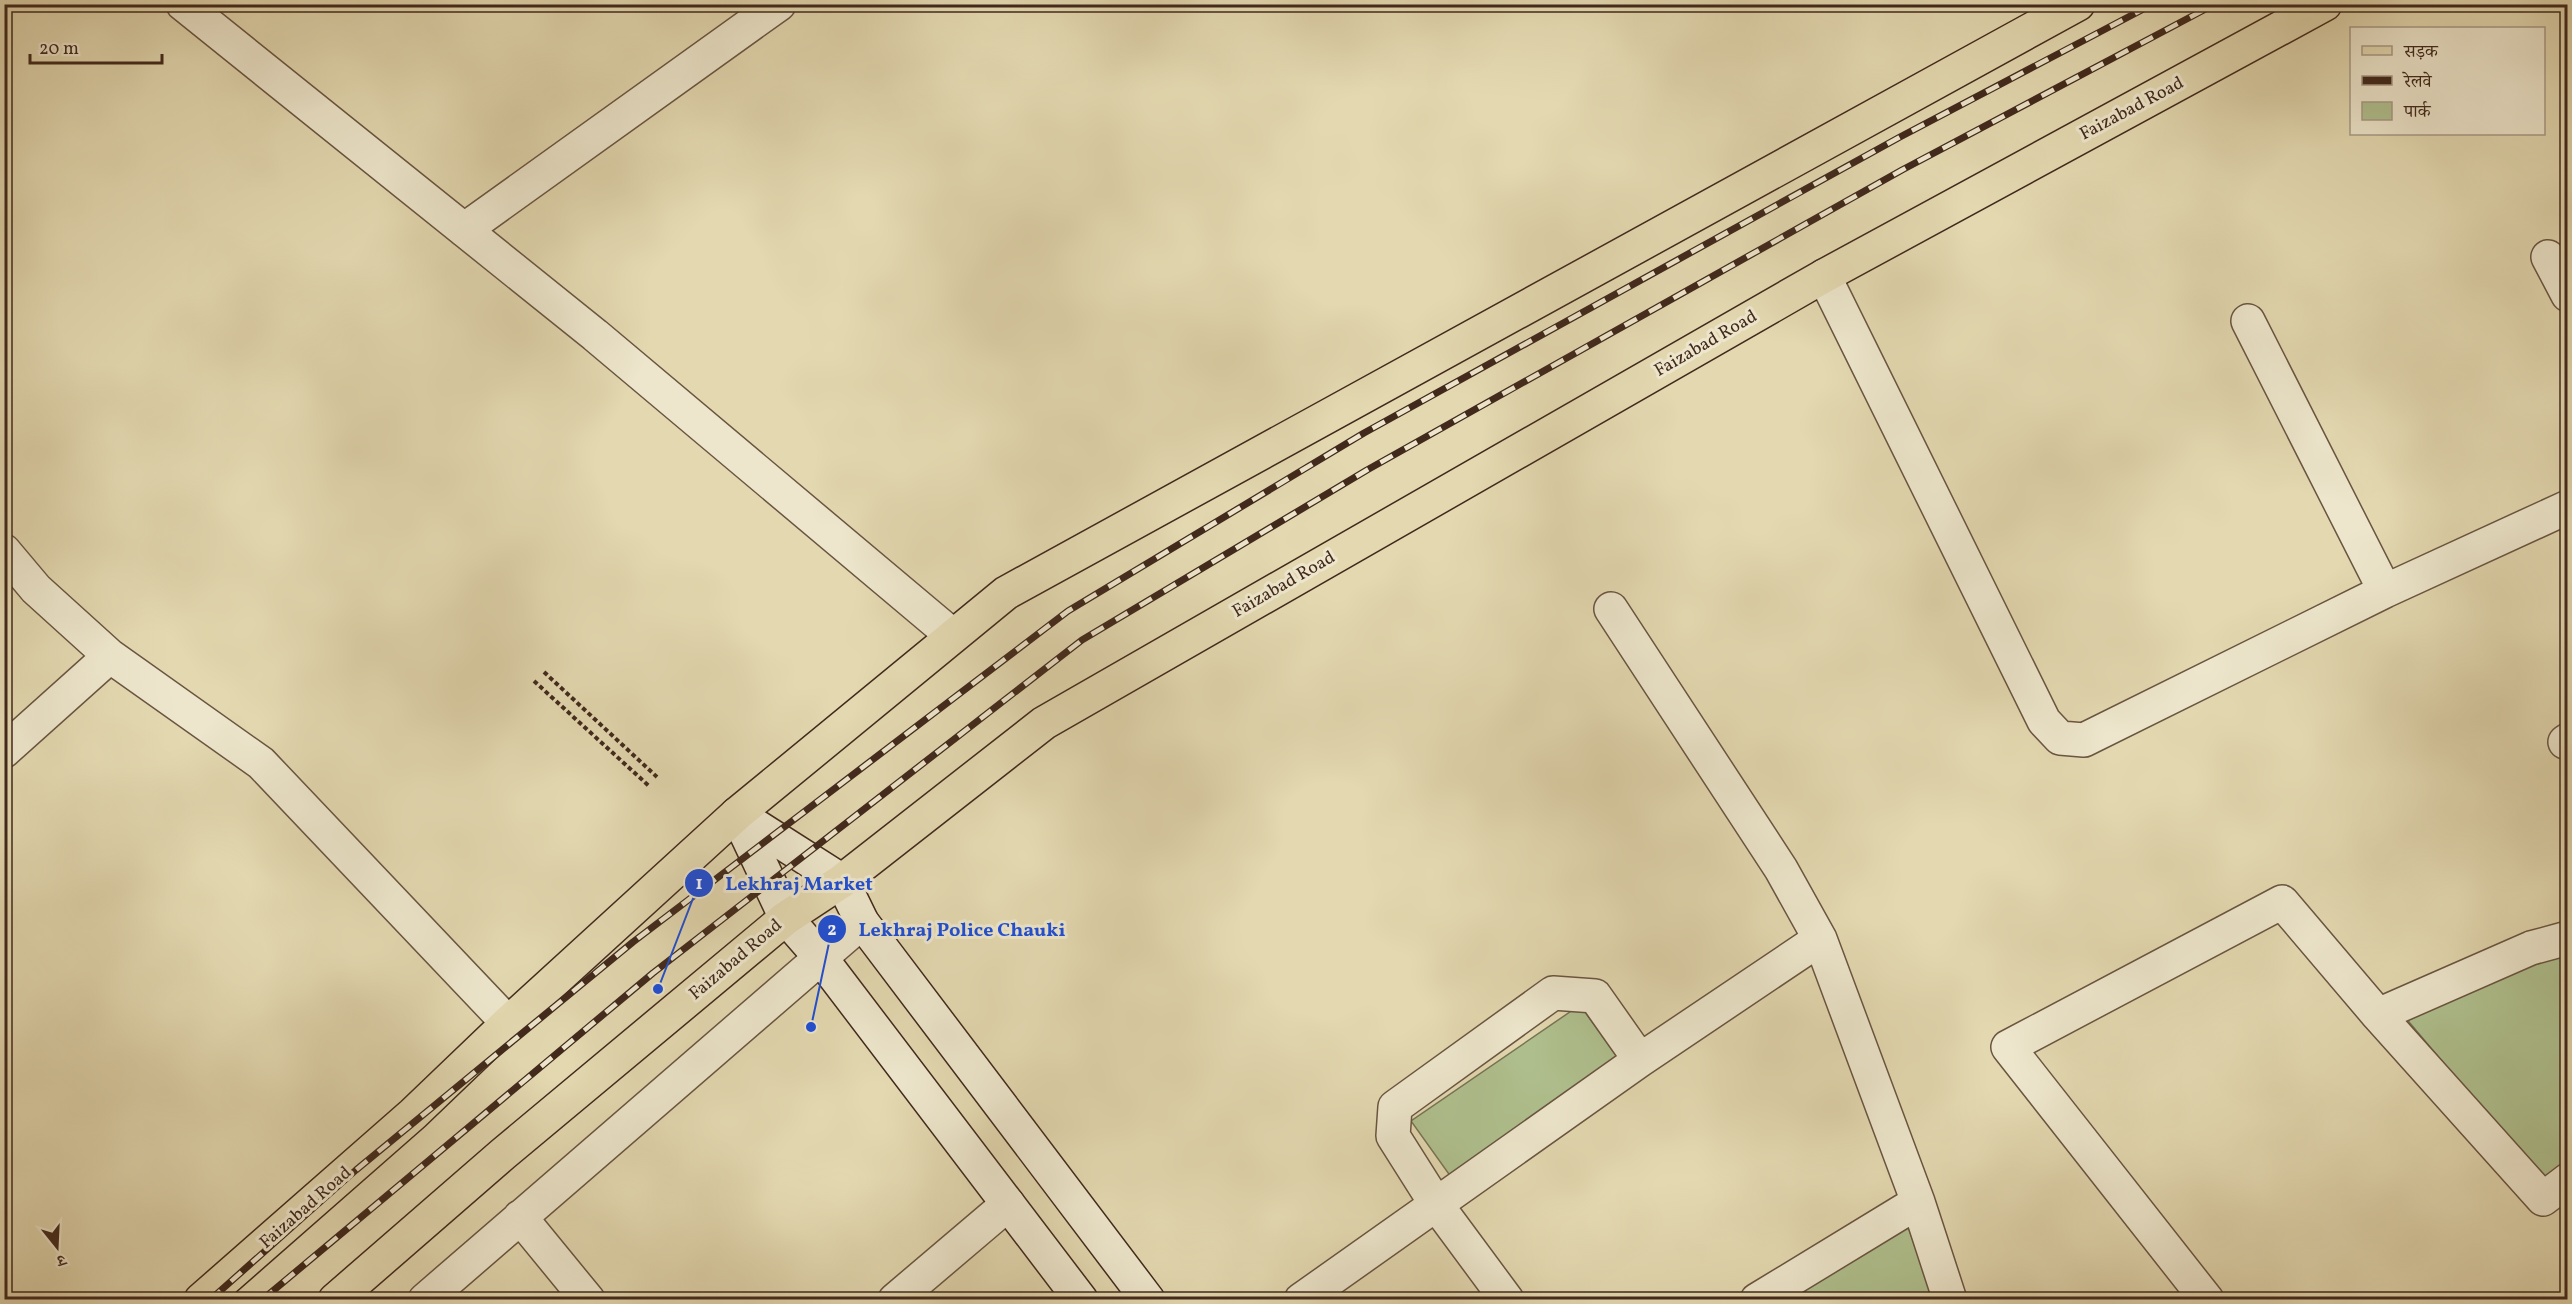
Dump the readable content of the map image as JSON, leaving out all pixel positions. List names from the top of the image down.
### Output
{
  "streets": {
    "main road": ["Faizabad Road"]
  },
  "places": ["Lekhraj Market", "Lekhraj Police Chauki"],
  "legend": ["सड़क", "रेलवे", "पार्क"],
  "scale_bar": "20 m",
  "north": "bottom"
}
